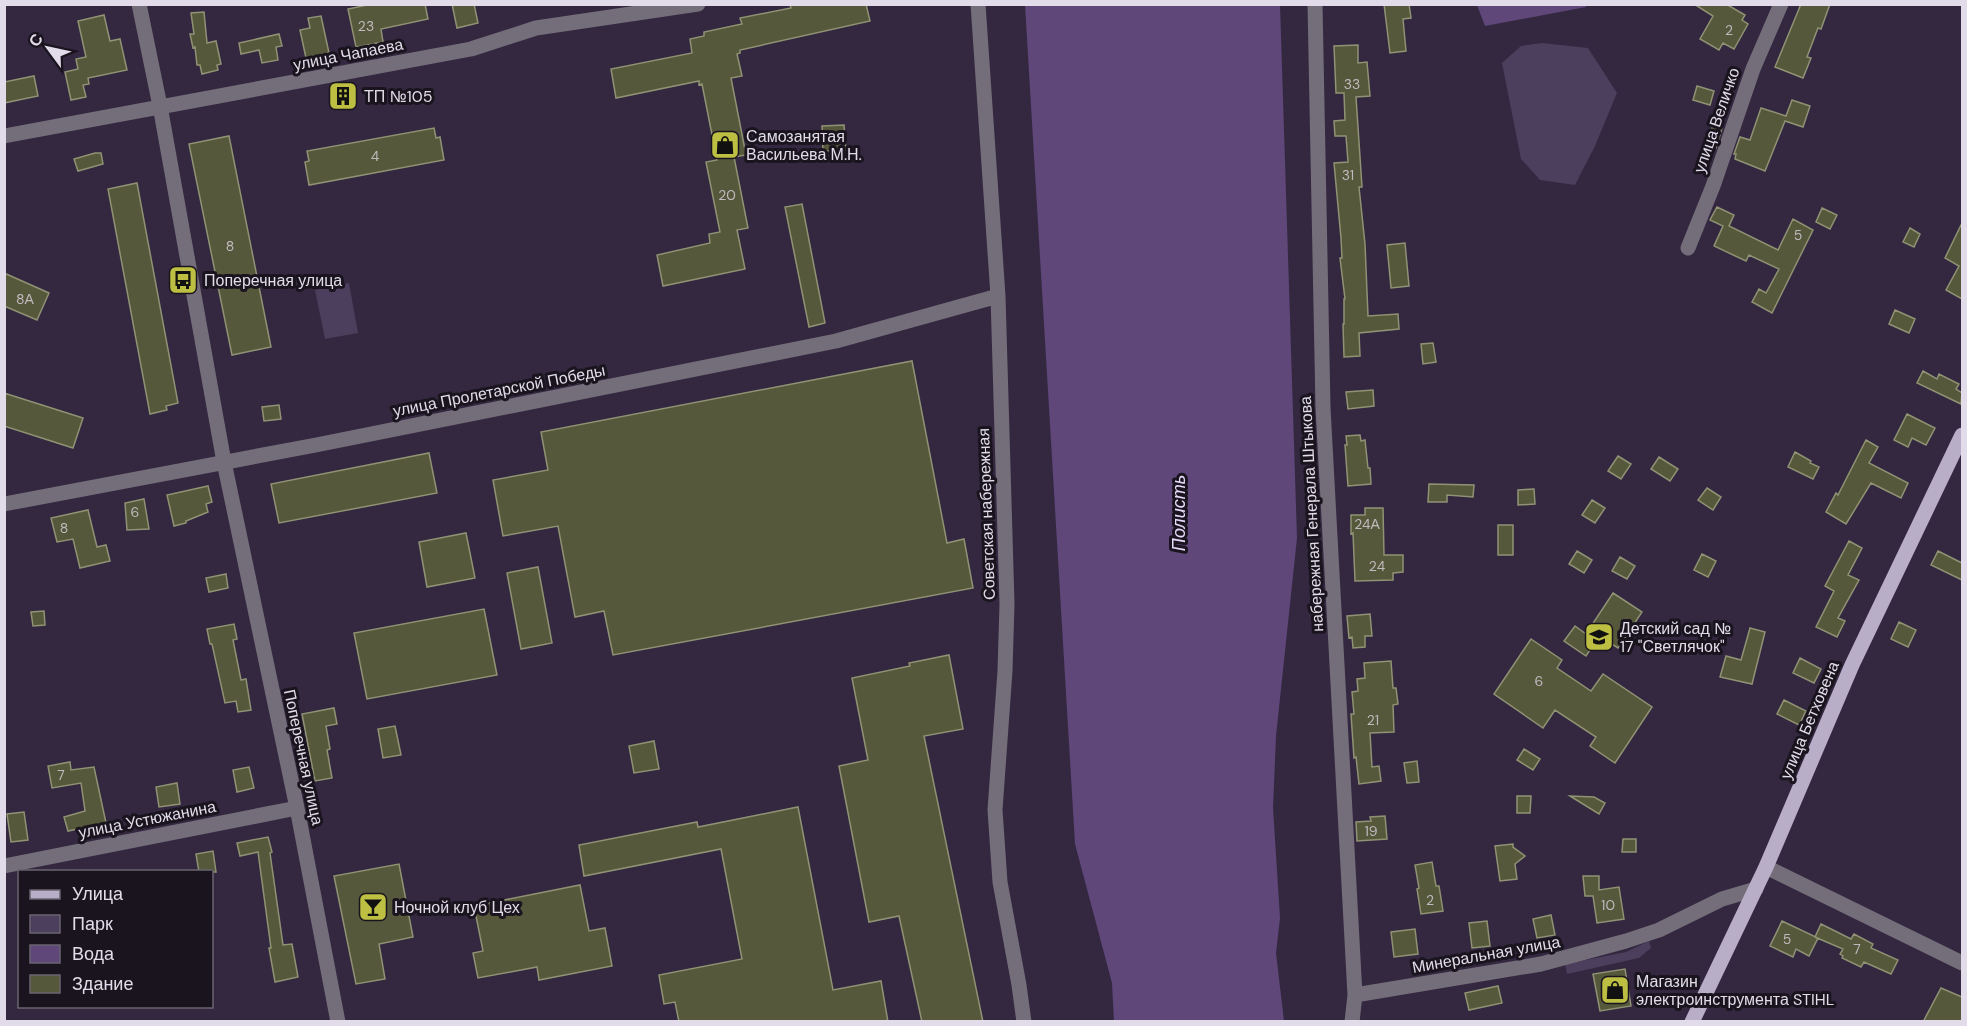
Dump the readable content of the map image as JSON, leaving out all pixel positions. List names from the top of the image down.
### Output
{
  "streets": {
    "main road": ["улица Бетховена"],
    "street": [
      "улица Чапаева",
      "улица Величко",
      "улица Пролетарской Победы",
      "Советская набережная",
      "набережная Генерала Штыкова",
      "Поперечная улица",
      "улица Устюжанина",
      "Минеральная улица"
    ]
  },
  "crossings": [
    ["улица Чапаева", "Поперечная улица"],
    ["улица Пролетарской Победы", "Советская набережная"],
    ["улица Пролетарской Победы", "Поперечная улица"],
    ["набережная Генерала Штыкова", "Минеральная улица"],
    ["улица Бетховена", "Минеральная улица"],
    ["Поперечная улица", "улица Устюжанина"]
  ],
  "water": ["Полисть"],
  "places": {
    "building": ["ТП №105"],
    "shop": ["Самозанятая Васильева М.Н.", "Магазин электроинструмента STIHL"],
    "bus stop": ["Поперечная улица"],
    "school or university": ["Детский сад № 17 \"Светлячок\""],
    "bar": ["Ночной клуб Цех"]
  },
  "house_numbers": [
    "23",
    "2",
    "33",
    "4",
    "31",
    "20",
    "5",
    "8",
    "8А",
    "6",
    "24А",
    "8",
    "24",
    "6",
    "21",
    "7",
    "19",
    "2",
    "10",
    "5",
    "7"
  ],
  "legend": [
    "Улица",
    "Парк",
    "Вода",
    "Здание"
  ],
  "north": "top left"
}
